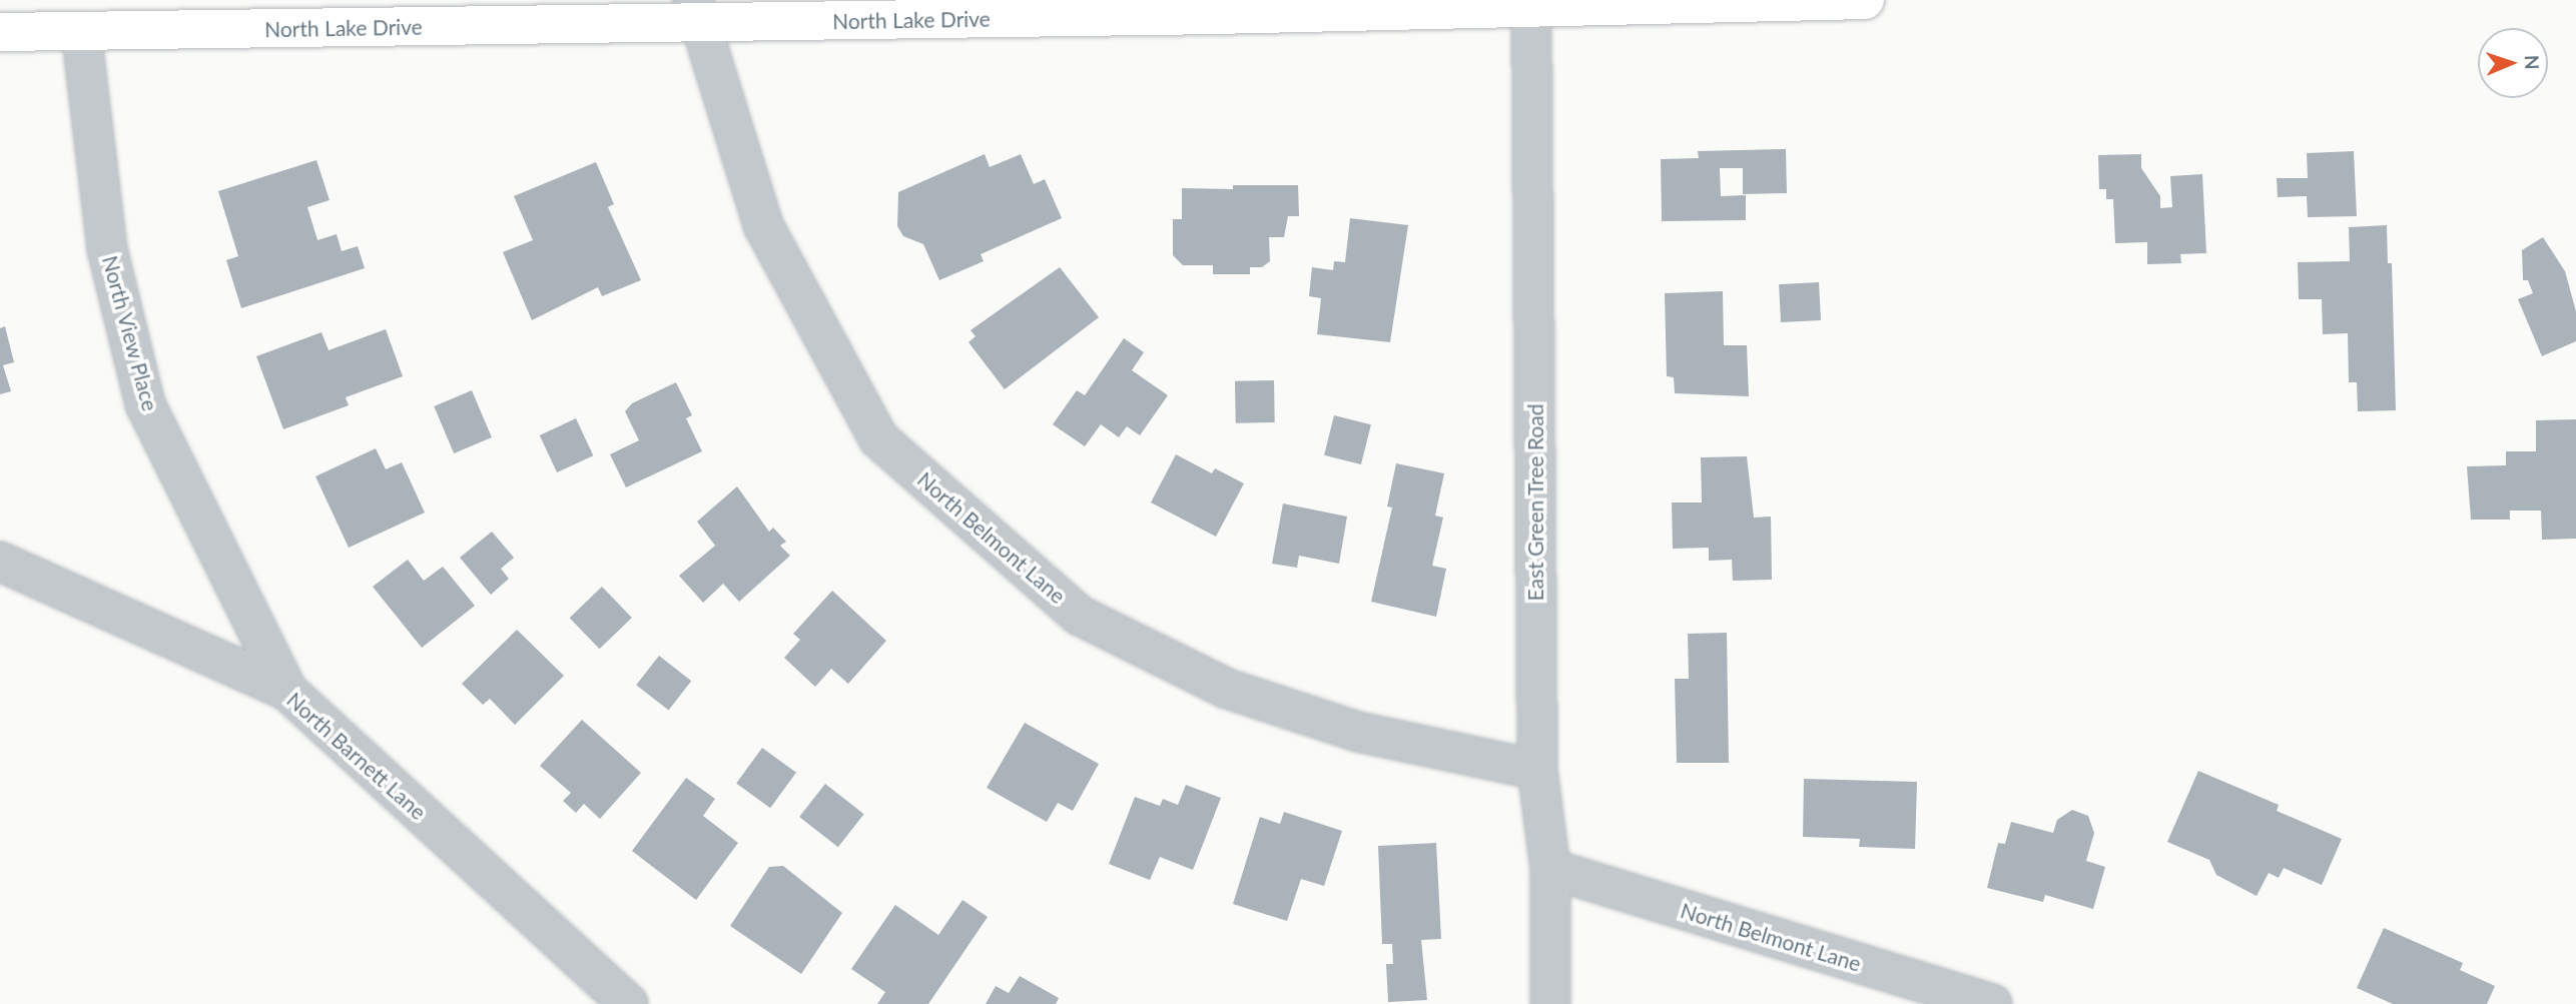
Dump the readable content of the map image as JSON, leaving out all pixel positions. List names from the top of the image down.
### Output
{
  "streets": {
    "main road": ["North Lake Drive"],
    "street": [
      "North View Place",
      "East Green Tree Road",
      "North Belmont Lane",
      "North Barnett Lane"
    ]
  },
  "crossings": [
    ["North Lake Drive", "North View Place"],
    ["North Lake Drive", "East Green Tree Road"],
    ["North Lake Drive", "North Belmont Lane"],
    ["North View Place", "North Barnett Lane"],
    ["East Green Tree Road", "North Belmont Lane"]
  ],
  "north": "right"
}
